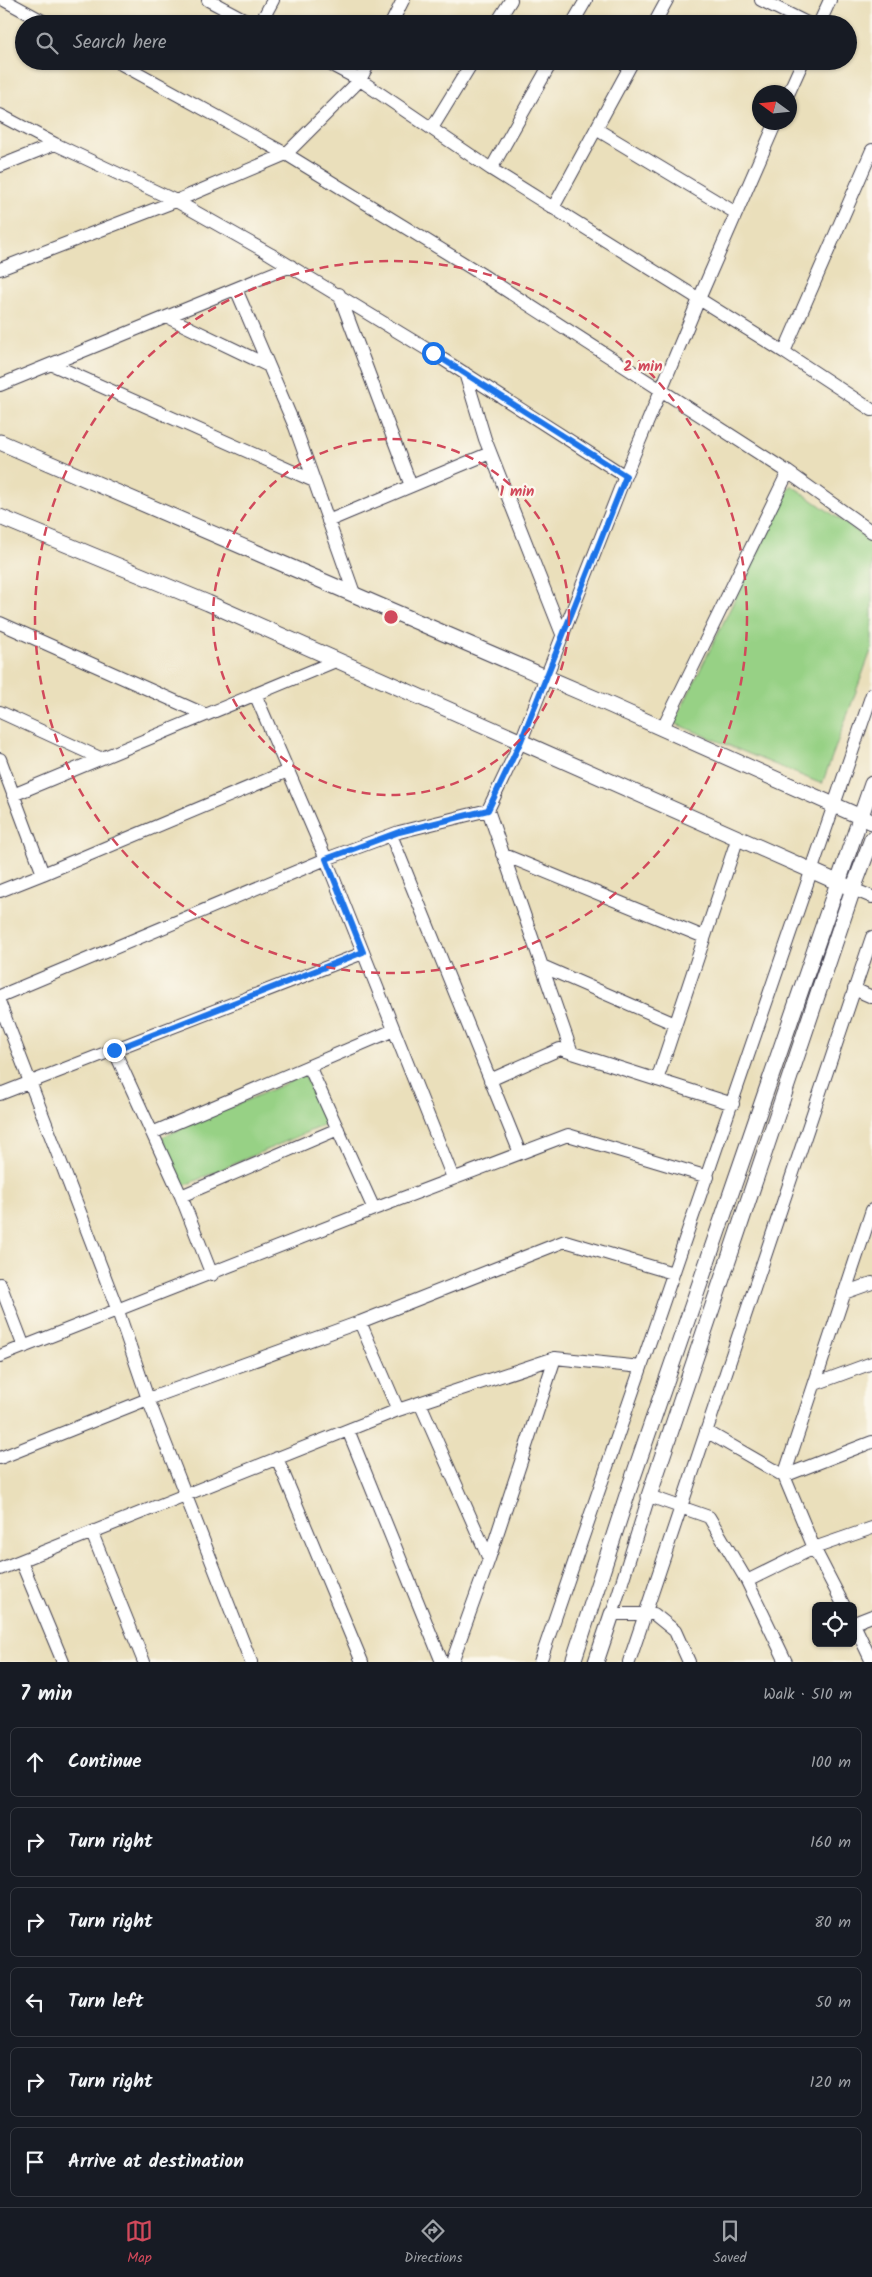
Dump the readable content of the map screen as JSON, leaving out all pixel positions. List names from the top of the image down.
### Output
{
  "north": "left",
  "page": {
    "search": "Search here",
    "heading": ["7 min", "Walk · 510 m"],
    "list": [
      ["Continue", "100 m"],
      ["Turn right", "160 m"],
      ["Turn right", "80 m"],
      ["Turn left", "50 m"],
      ["Turn right", "120 m"],
      "Arrive at destination"
    ],
    "nav": ["Map", "Directions", "Saved"]
  },
  "rings": ["2 min", "1 min"]
}
